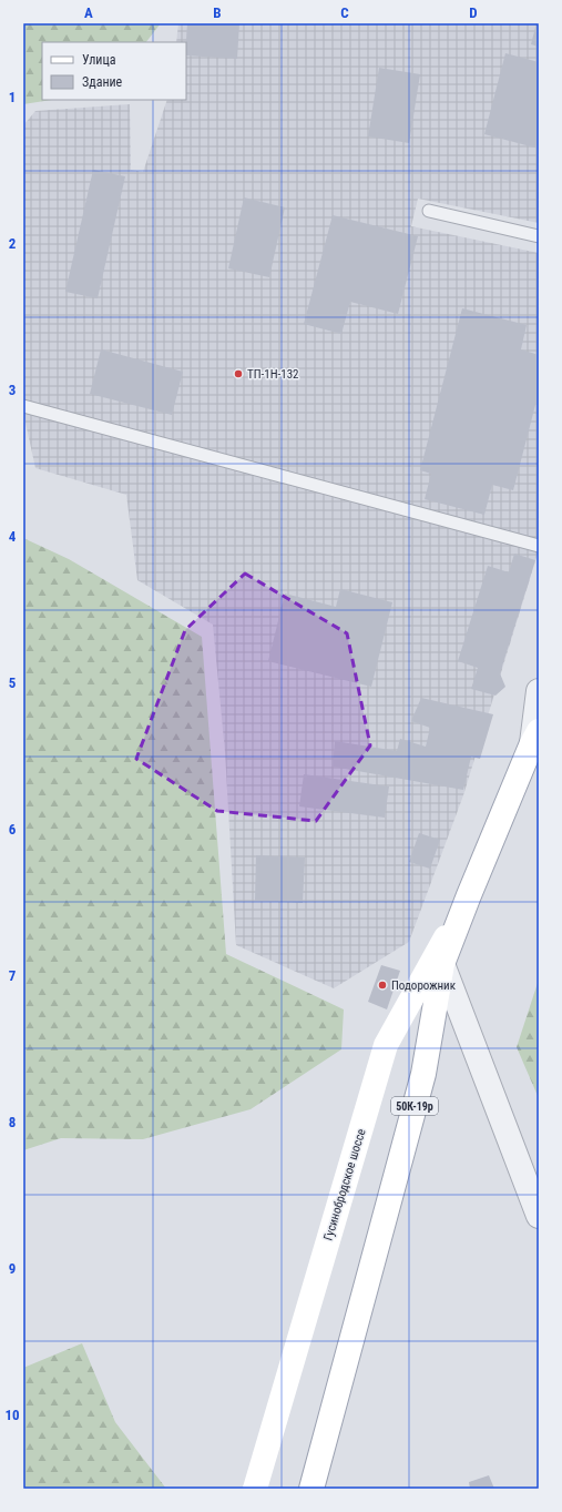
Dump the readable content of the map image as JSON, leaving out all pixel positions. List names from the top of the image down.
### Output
{
  "streets": {
    "main road": ["50К-19р", "Гусинобродское шоссе"]
  },
  "crossings": [
    ["50К-19р", "Гусинобродское шоссе"]
  ],
  "places": ["ТП-1Н-132", "Подорожник"],
  "legend": ["Улица", "Здание"],
  "grid": {
    "columns": [
      "A",
      "B",
      "C",
      "D"
    ],
    "rows": [
      "1",
      "2",
      "3",
      "4",
      "5",
      "6",
      "7",
      "8",
      "9",
      "10"
    ]
  }
}
